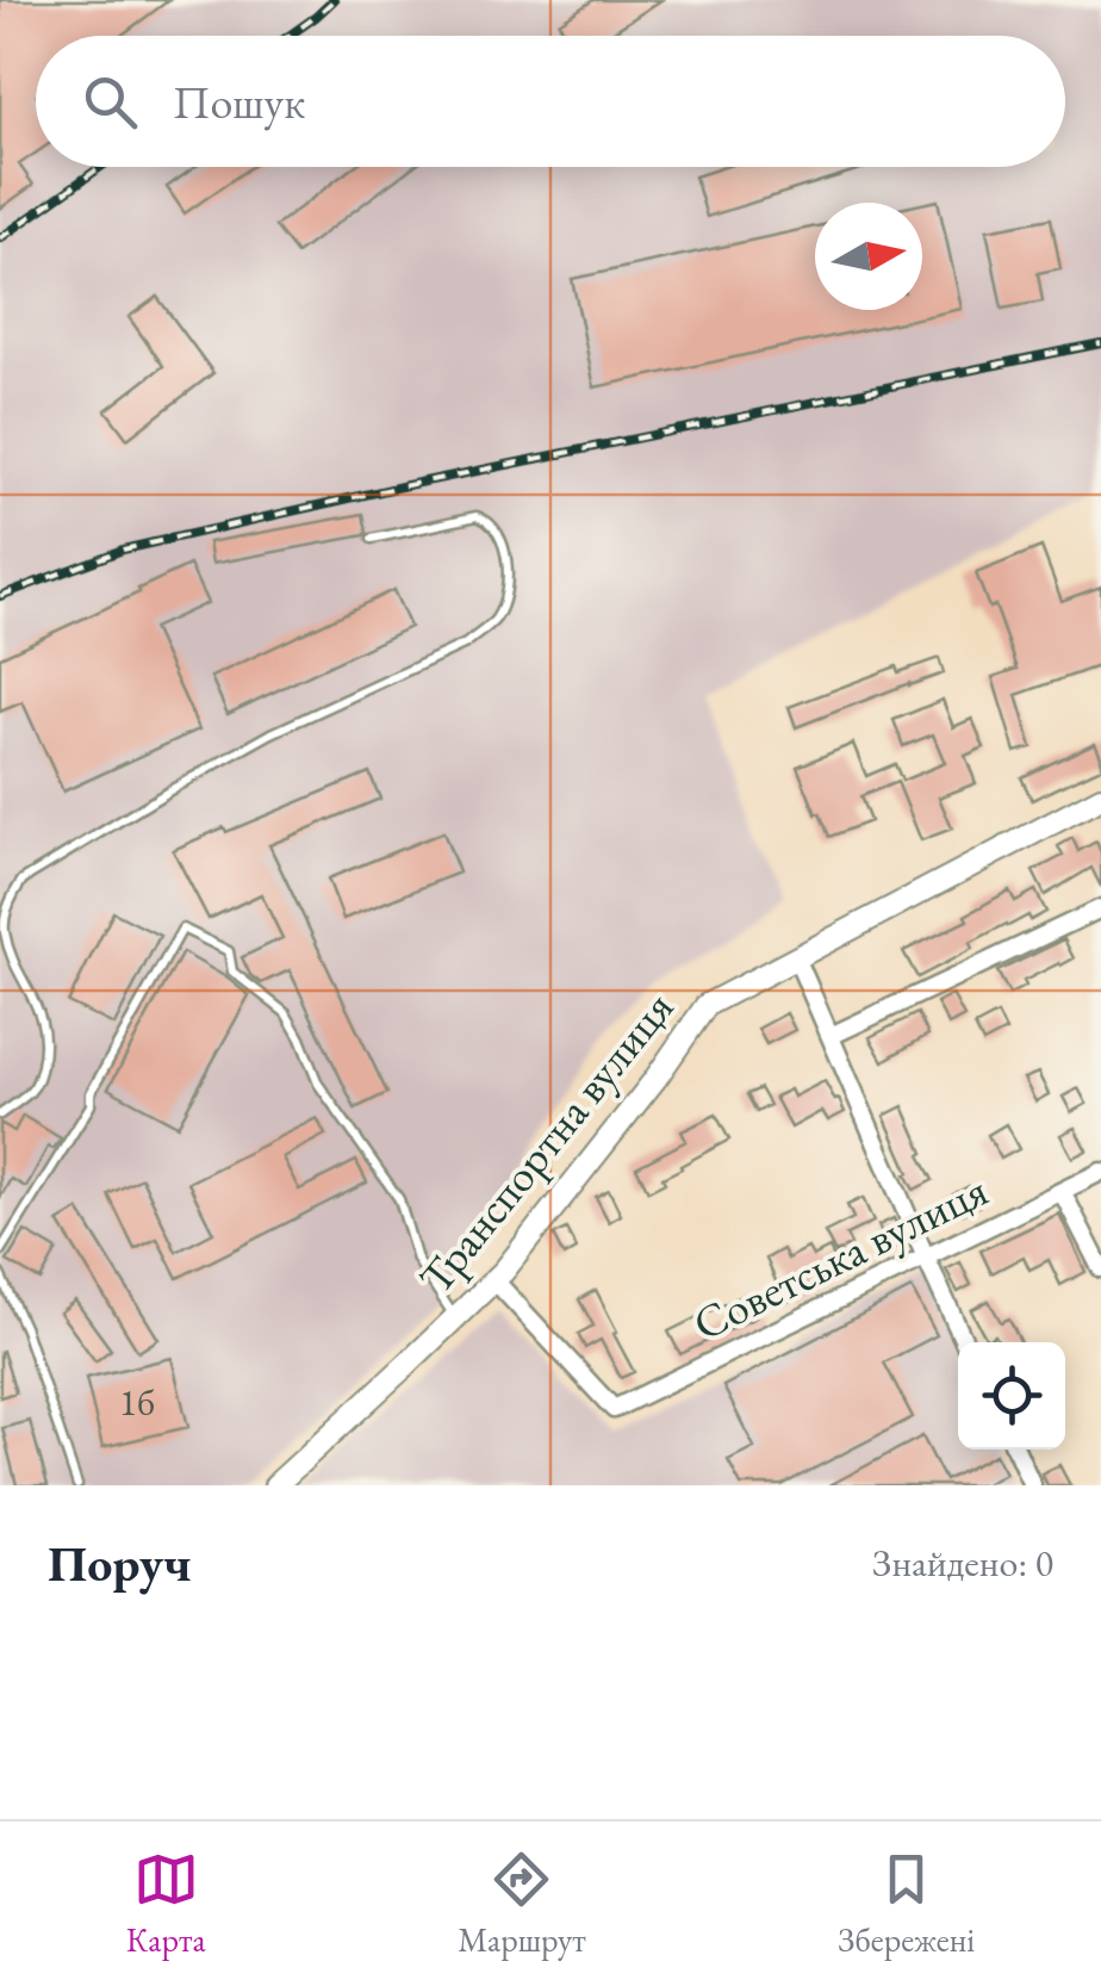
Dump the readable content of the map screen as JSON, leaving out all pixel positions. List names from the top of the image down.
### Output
{
  "streets": {
    "street": ["Транспортна вулиця", "Советська вулиця"]
  },
  "crossings": [
    ["Транспортна вулиця", "Советська вулиця"]
  ],
  "house_numbers": ["1б"],
  "north": "right",
  "page": {
    "search": "Пошук",
    "heading": ["Поруч", "Знайдено: 0"],
    "nav": ["Карта", "Маршрут", "Збережені"]
  }
}
